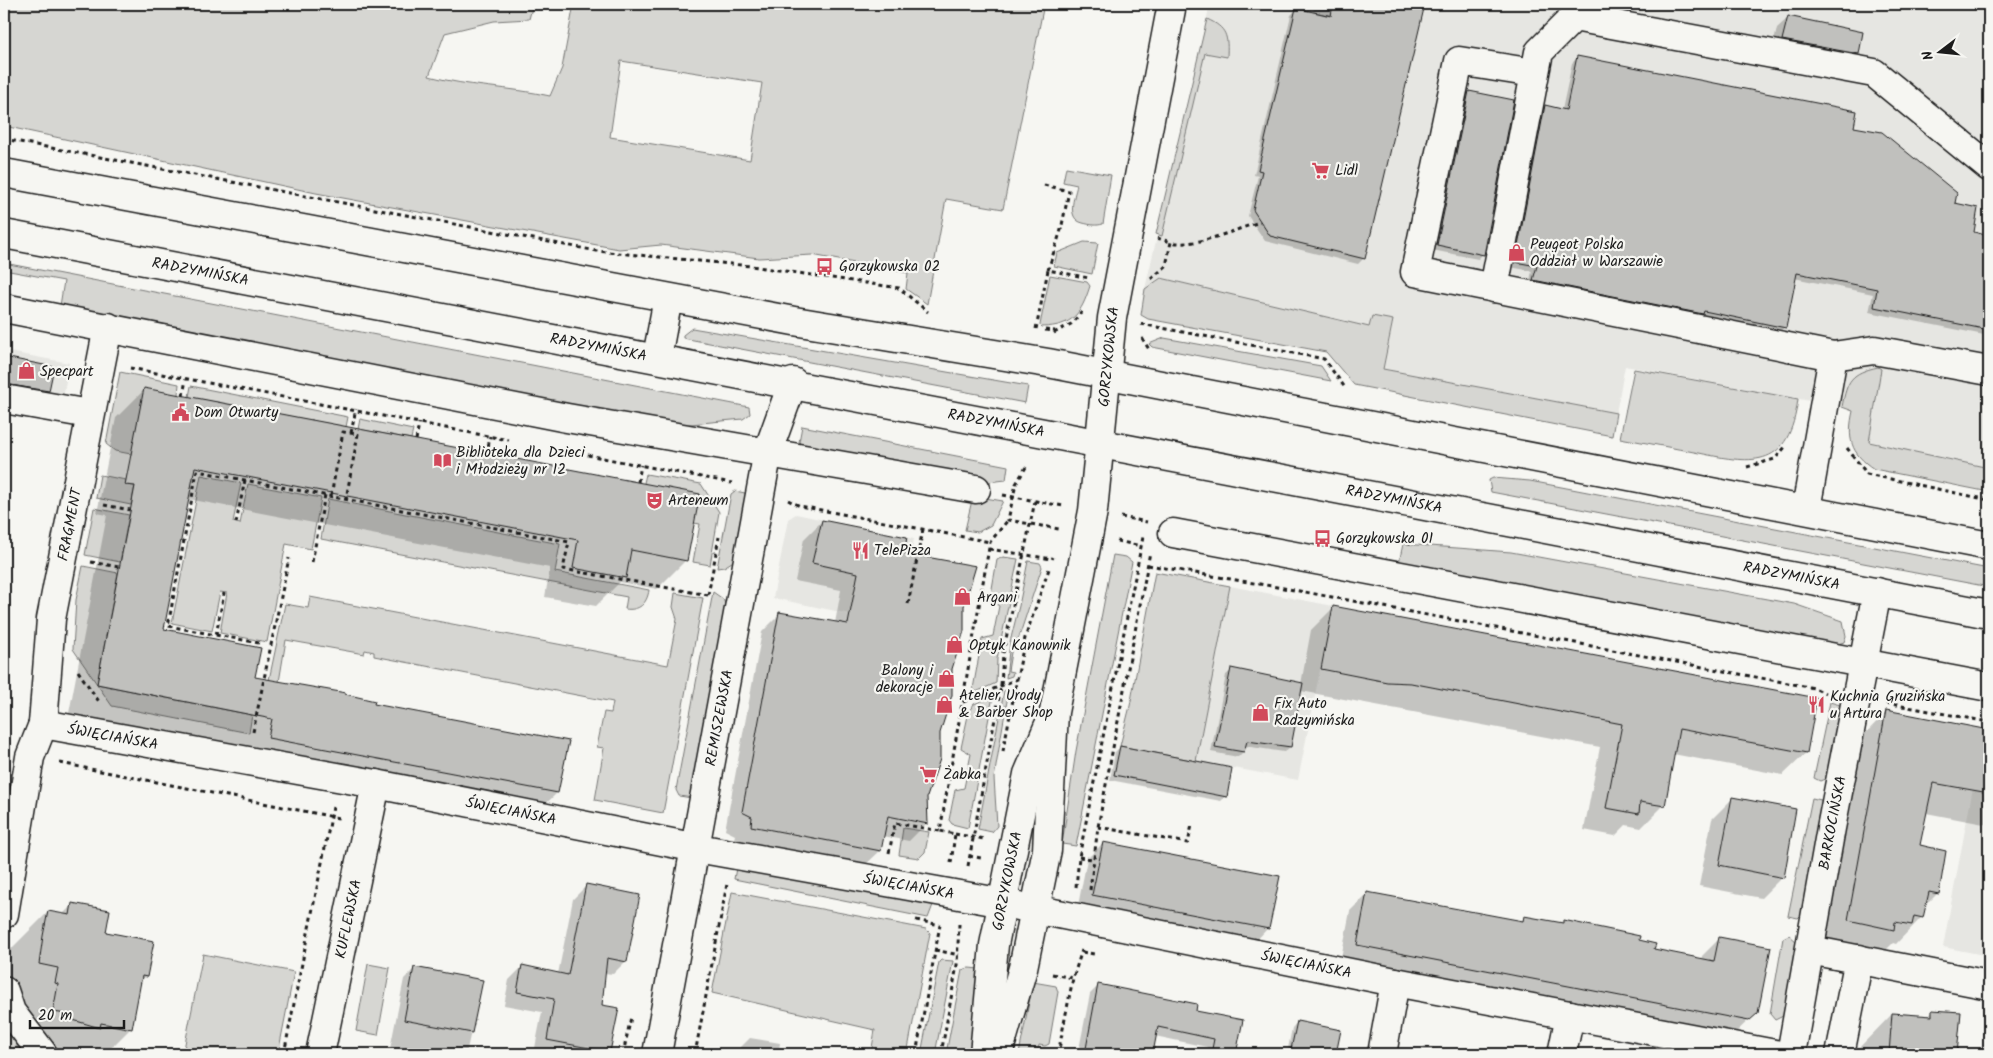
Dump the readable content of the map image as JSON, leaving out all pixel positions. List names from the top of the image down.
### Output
{
  "streets": {
    "street": [
      "RADZYMIŃSKA",
      "GORZYKOWSKA",
      "FRAGMENT",
      "REMISZEWSKA",
      "ŚWIĘCIAŃSKA",
      "BARKOCIŃSKA",
      "KUFLEWSKA"
    ]
  },
  "crossings": [
    ["RADZYMIŃSKA", "GORZYKOWSKA"],
    ["RADZYMIŃSKA", "REMISZEWSKA"],
    ["RADZYMIŃSKA", "BARKOCIŃSKA"],
    ["GORZYKOWSKA", "ŚWIĘCIAŃSKA"],
    ["FRAGMENT", "ŚWIĘCIAŃSKA"],
    ["REMISZEWSKA", "ŚWIĘCIAŃSKA"],
    ["ŚWIĘCIAŃSKA", "KUFLEWSKA"]
  ],
  "places": {
    "supermarket": ["Lidl", "Żabka"],
    "shop": [
      "Peugeot Polska Oddział w Warszawie",
      "Specpart",
      "Argani",
      "Optyk Kanownik",
      "Balony i dekoracje",
      "Atelier Urody & Barber Shop",
      "Fix Auto Radzymińska"
    ],
    "bus stop": ["Gorzykowska 02", "Gorzykowska 01"],
    "public building": ["Dom Otwarty"],
    "library": ["Biblioteka dla Dzieci i Młodzieży nr 12"],
    "theatre": ["Arteneum"],
    "restaurant": ["TelePizza", "Kuchnia Gruzińska u Artura"]
  },
  "scale_bar": "20 m",
  "north": "left"
}
